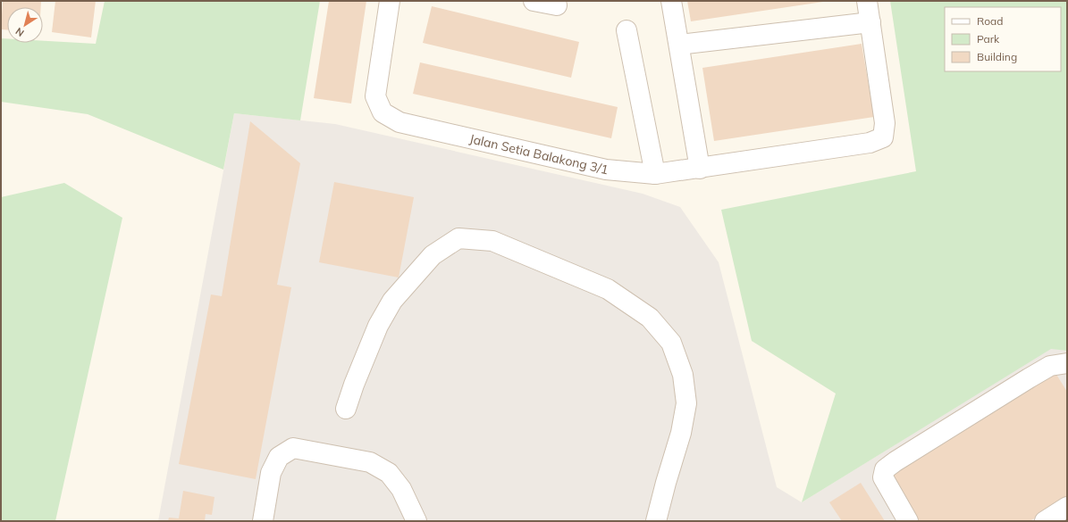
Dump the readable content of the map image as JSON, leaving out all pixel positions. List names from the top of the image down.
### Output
{
  "streets": {
    "street": ["Jalan Setia Balakong 3/1"]
  },
  "legend": ["Road", "Park", "Building"],
  "north": "bottom left"
}
